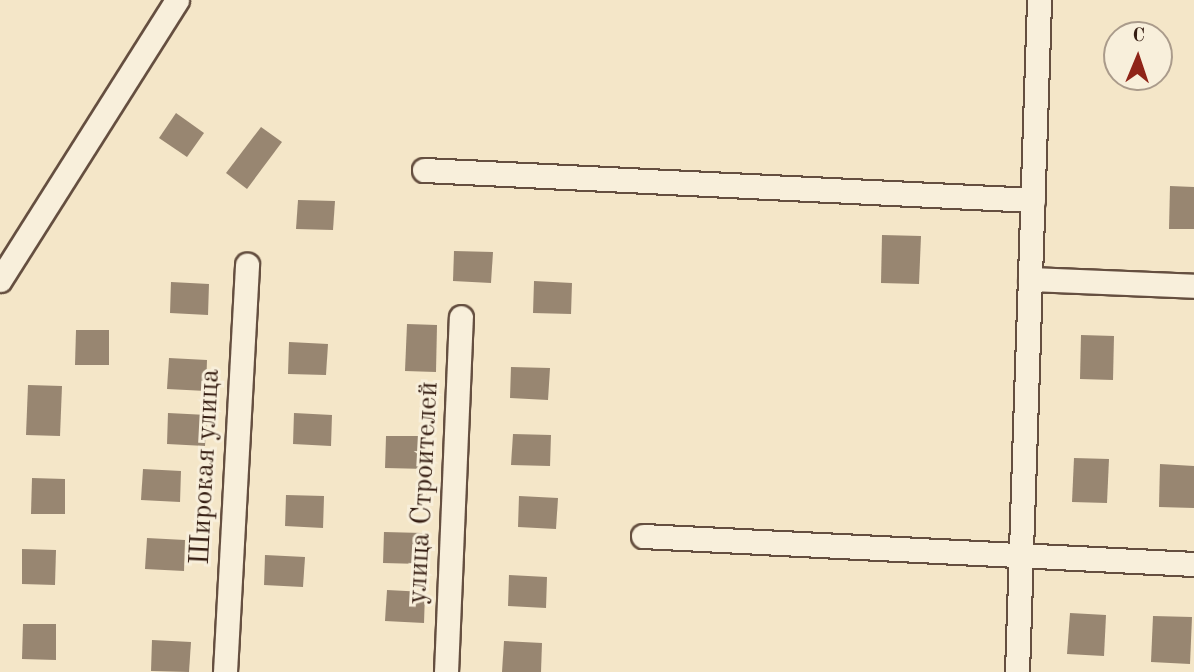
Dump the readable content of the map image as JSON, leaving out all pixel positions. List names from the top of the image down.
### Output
{
  "streets": {
    "street": ["Широкая улица", "улица Строителей"]
  },
  "north": "top"
}
